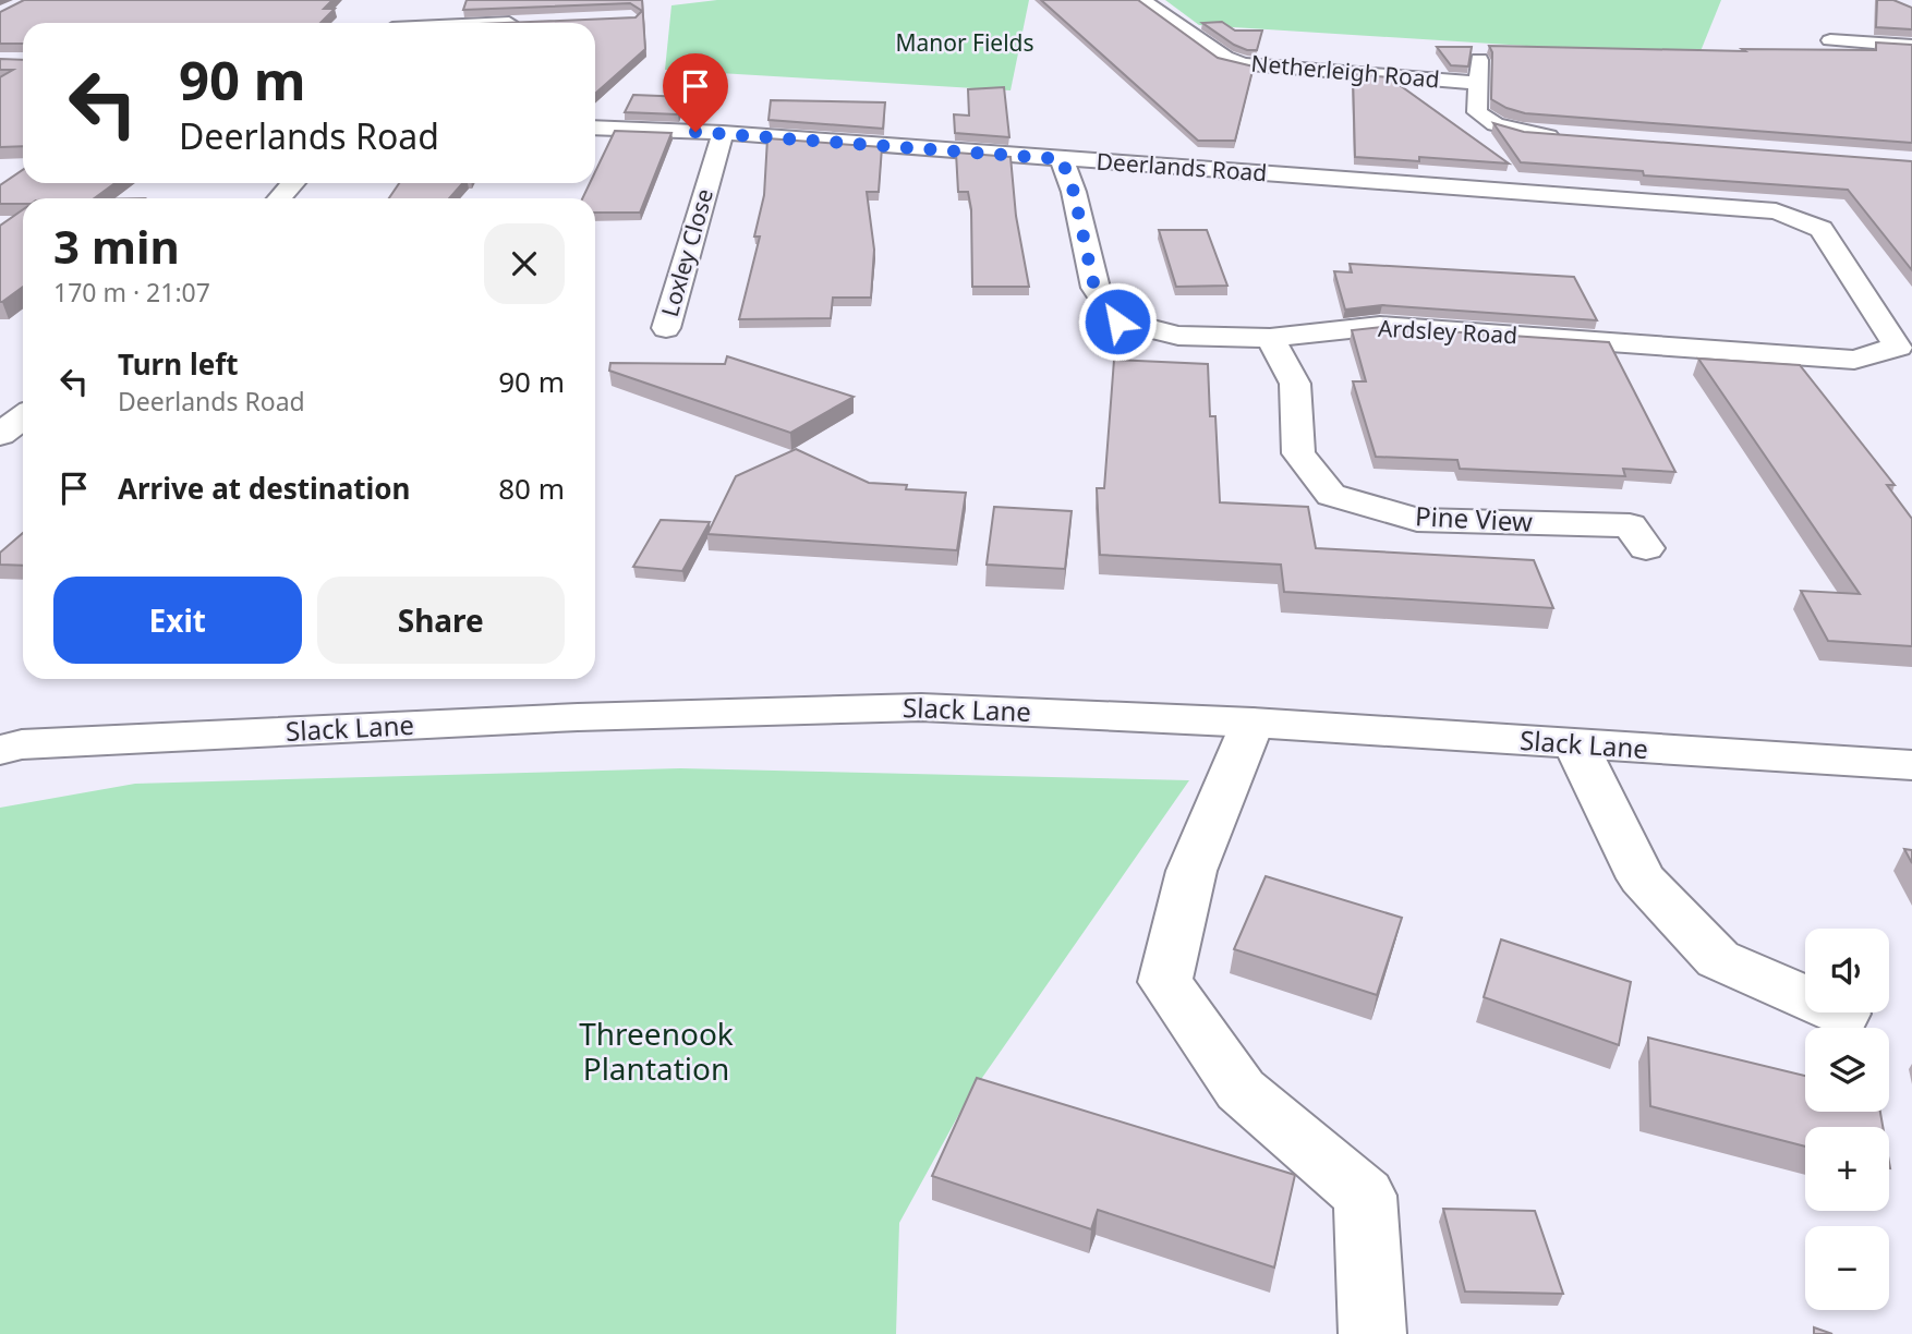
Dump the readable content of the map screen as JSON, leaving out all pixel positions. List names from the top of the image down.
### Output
{
  "streets": {
    "street": [
      "Netherleigh Road",
      "Deerlands Road",
      "Loxley Close",
      "Ardsley Road",
      "Pine View",
      "Slack Lane"
    ]
  },
  "crossings": [
    ["Deerlands Road", "Loxley Close"],
    ["Deerlands Road", "Ardsley Road"],
    ["Ardsley Road", "Pine View"]
  ],
  "parks": ["Manor Fields", "Threenook Plantation"],
  "page": {
    "turn": ["90 m", "Deerlands Road"],
    "heading": ["3 min", "170 m · 21:07"],
    "list": [
      {
        "name": "Turn left",
        "note": "Deerlands Road",
        "value": "90 m"
      },
      {
        "name": "Arrive at destination",
        "value": "80 m"
      }
    ],
    "buttons": ["Exit", "Share"],
    "map_buttons": ["+", "−"]
  }
}
